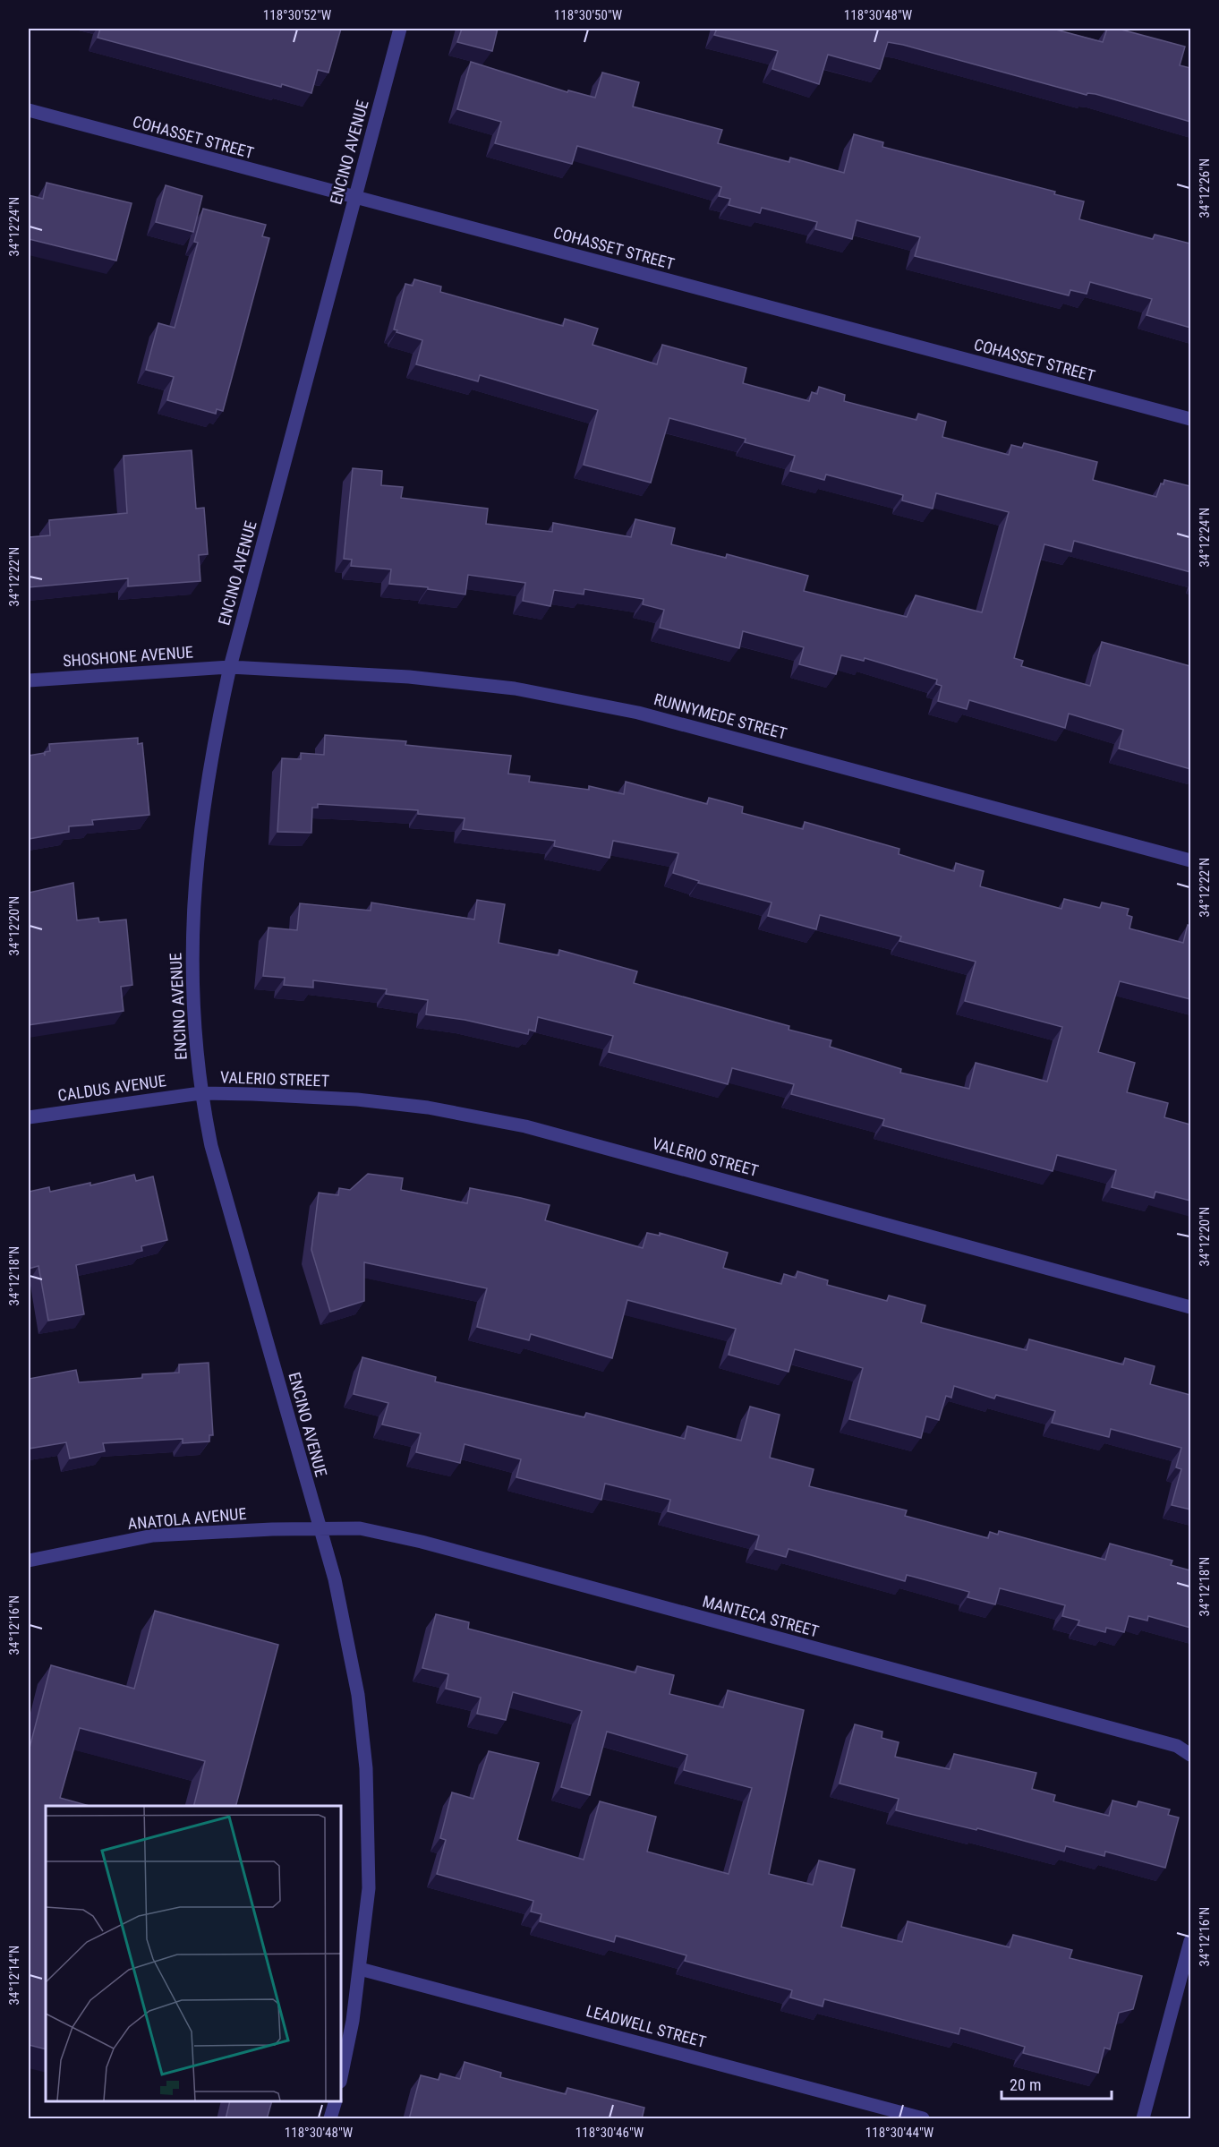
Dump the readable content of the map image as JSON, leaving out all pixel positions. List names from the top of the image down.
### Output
{
  "streets": {
    "street": [
      "COHASSET STREET",
      "ENCINO AVENUE",
      "SHOSHONE AVENUE",
      "RUNNYMEDE STREET",
      "VALERIO STREET",
      "CALDUS AVENUE",
      "ANATOLA AVENUE",
      "MANTECA STREET",
      "LEADWELL STREET"
    ]
  },
  "crossings": [
    ["COHASSET STREET", "ENCINO AVENUE"],
    ["ENCINO AVENUE", "SHOSHONE AVENUE"],
    ["ENCINO AVENUE", "RUNNYMEDE STREET"],
    ["ENCINO AVENUE", "VALERIO STREET"],
    ["ENCINO AVENUE", "CALDUS AVENUE"],
    ["ENCINO AVENUE", "ANATOLA AVENUE"],
    ["ENCINO AVENUE", "MANTECA STREET"],
    ["ENCINO AVENUE", "LEADWELL STREET"],
    ["SHOSHONE AVENUE", "RUNNYMEDE STREET"],
    ["VALERIO STREET", "CALDUS AVENUE"],
    ["ANATOLA AVENUE", "MANTECA STREET"]
  ],
  "scale_bar": "20 m",
  "coordinates": [
    "118°30'52\"W",
    "118°30'50\"W",
    "118°30'48\"W",
    "34°12'26\"N",
    "34°12'24\"N",
    "34°12'22\"N",
    "34°12'20\"N",
    "34°12'18\"N",
    "34°12'16\"N",
    "34°12'14\"N",
    "118°30'46\"W",
    "118°30'44\"W"
  ]
}
